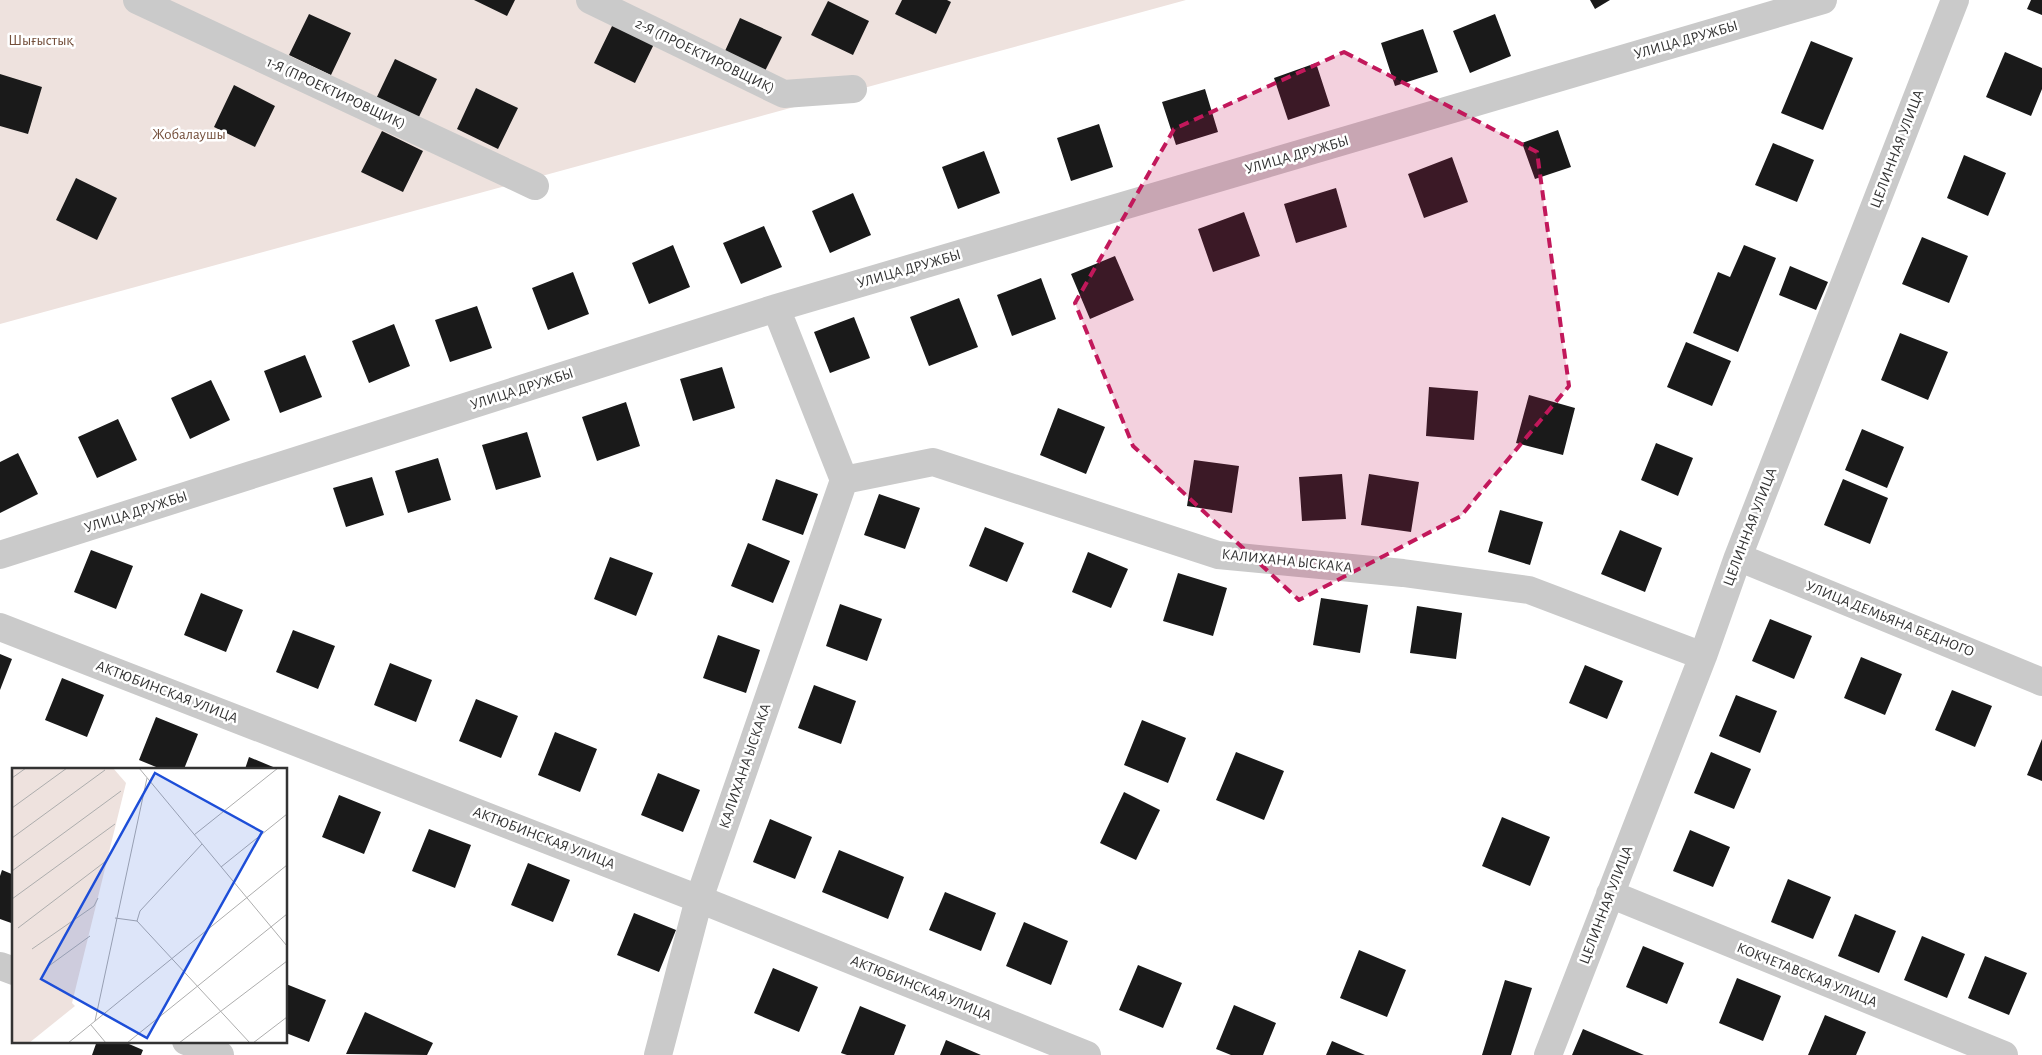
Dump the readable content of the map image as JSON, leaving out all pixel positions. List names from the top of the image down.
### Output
{
  "streets": {
    "street": [
      "УЛИЦА ДРУЖБЫ",
      "2-Я (ПРОЕКТИРОВЩИК)",
      "1-Я (ПРОЕКТИРОВЩИК)",
      "ЦЕЛИННАЯ УЛИЦА",
      "КАЛИХАНА ЫСКАКА",
      "УЛИЦА ДЕМЬЯНА БЕДНОГО",
      "АКТЮБИНСКАЯ УЛИЦА",
      "КОКЧЕТАВСКАЯ УЛИЦА"
    ]
  },
  "crossings": [
    ["ЦЕЛИННАЯ УЛИЦА", "КАЛИХАНА ЫСКАКА"],
    ["ЦЕЛИННАЯ УЛИЦА", "УЛИЦА ДЕМЬЯНА БЕДНОГО"],
    ["ЦЕЛИННАЯ УЛИЦА", "КОКЧЕТАВСКАЯ УЛИЦА"],
    ["КАЛИХАНА ЫСКАКА", "АКТЮБИНСКАЯ УЛИЦА"]
  ],
  "parks": ["Шығыстық", "Жобалаушы"]
}
